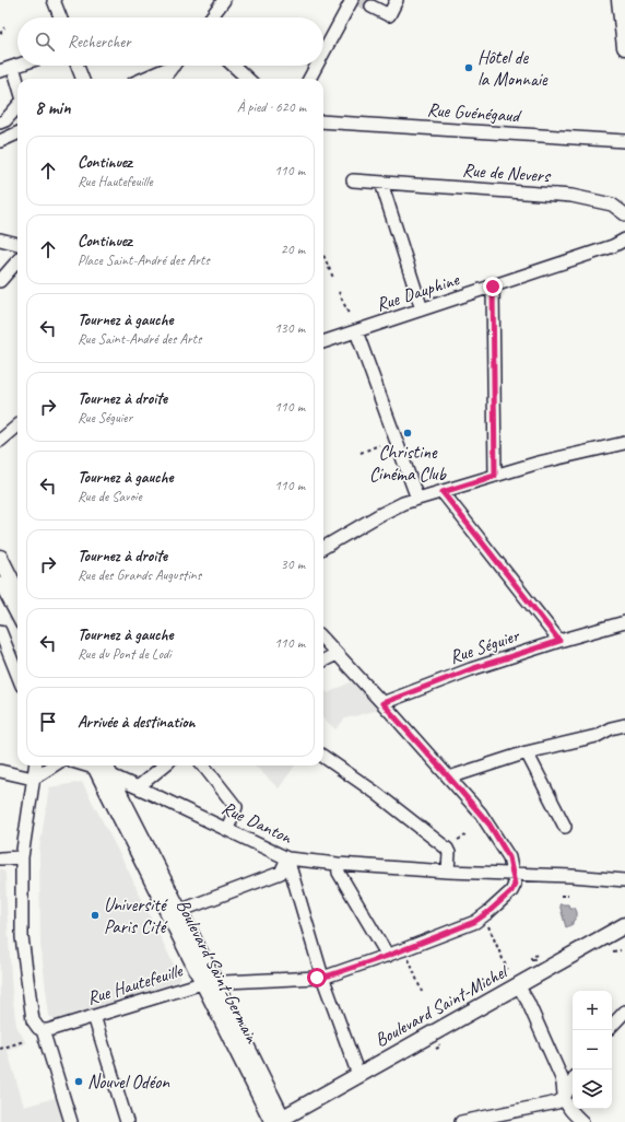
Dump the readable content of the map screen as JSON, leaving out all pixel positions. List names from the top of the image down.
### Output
{
  "streets": {
    "main road": ["Boulevard Saint-Germain", "Boulevard Saint-Michel"],
    "street": [
      "Rue Guénégaud",
      "Rue de Nevers",
      "Rue Dauphine",
      "Rue Séguier",
      "Rue Danton",
      "Rue Hautefeuille"
    ]
  },
  "crossings": [
    ["Rue Danton", "Boulevard Saint-Germain"],
    ["Rue Danton", "Rue Hautefeuille"],
    ["Boulevard Saint-Germain", "Rue Hautefeuille"],
    ["Boulevard Saint-Germain", "Boulevard Saint-Michel"]
  ],
  "places": [
    "Hôtel de la Monnaie",
    "Christine Cinéma Club",
    "Université Paris Cité",
    "Nouvel Odéon"
  ],
  "page": {
    "search": "Rechercher",
    "heading": ["8 min", "À pied · 620 m"],
    "list": [
      ["Continuez", "Rue Hautefeuille", "110 m"],
      ["Continuez", "Place Saint-André des Arts", "20 m"],
      ["Tournez à gauche", "Rue Saint-André des Arts", "130 m"],
      ["Tournez à droite", "Rue Séguier", "110 m"],
      ["Tournez à gauche", "Rue de Savoie", "110 m"],
      ["Tournez à droite", "Rue des Grands Augustins", "30 m"],
      ["Tournez à gauche", "Rue du Pont de Lodi", "110 m"],
      "Arrivée à destination"
    ],
    "map_buttons": ["+", "−"]
  }
}
